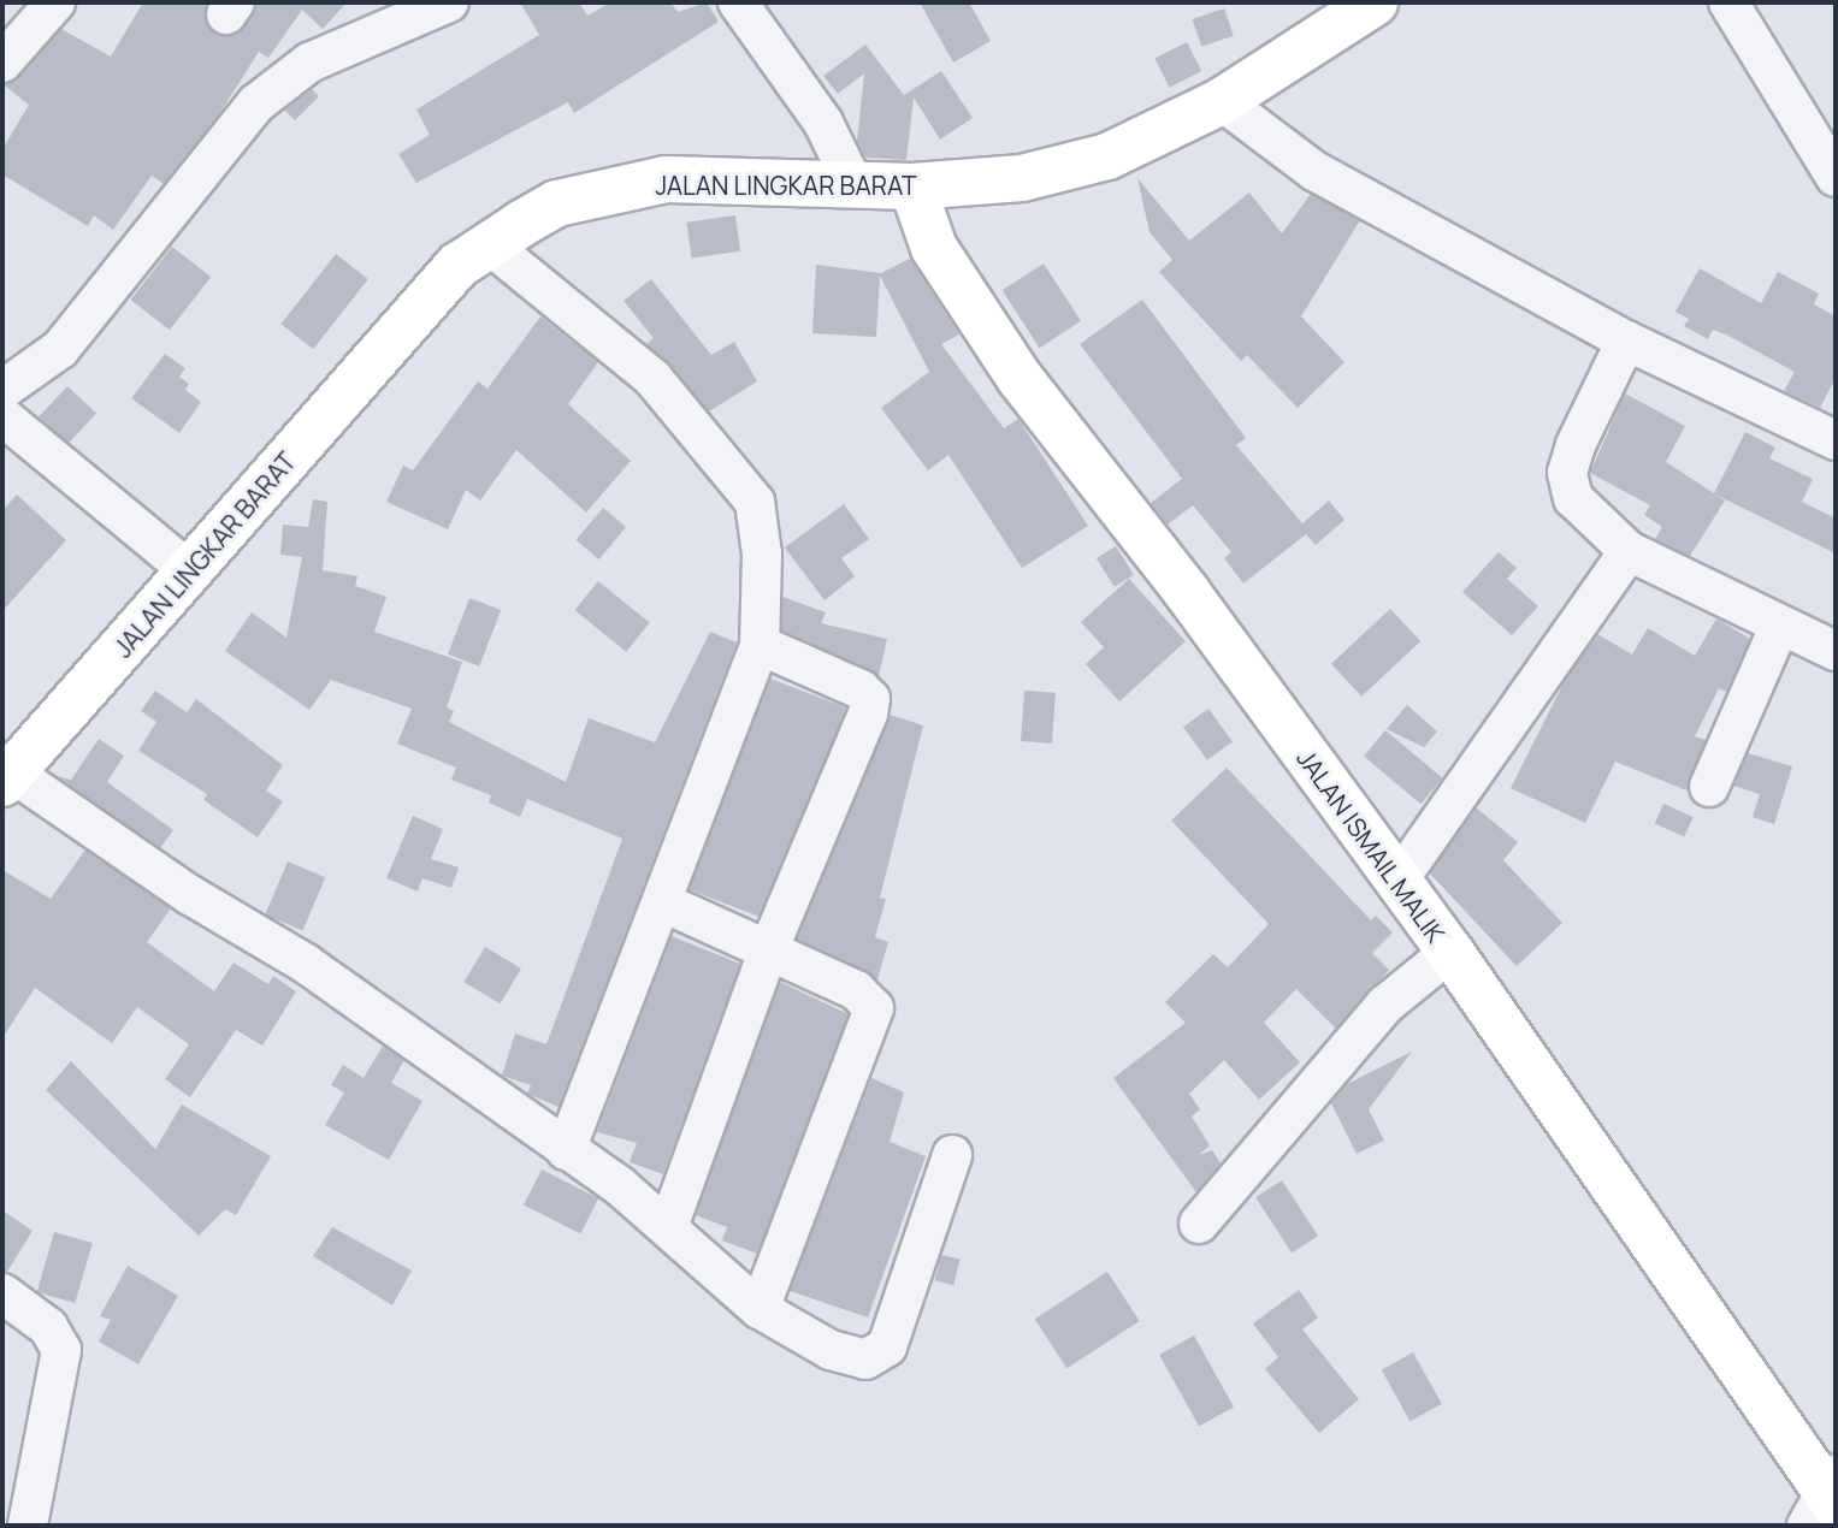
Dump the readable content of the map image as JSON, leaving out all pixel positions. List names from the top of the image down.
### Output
{
  "streets": {
    "main road": ["JALAN LINGKAR BARAT", "JALAN ISMAIL MALIK"]
  },
  "crossings": [
    ["JALAN LINGKAR BARAT", "JALAN ISMAIL MALIK"]
  ]
}
